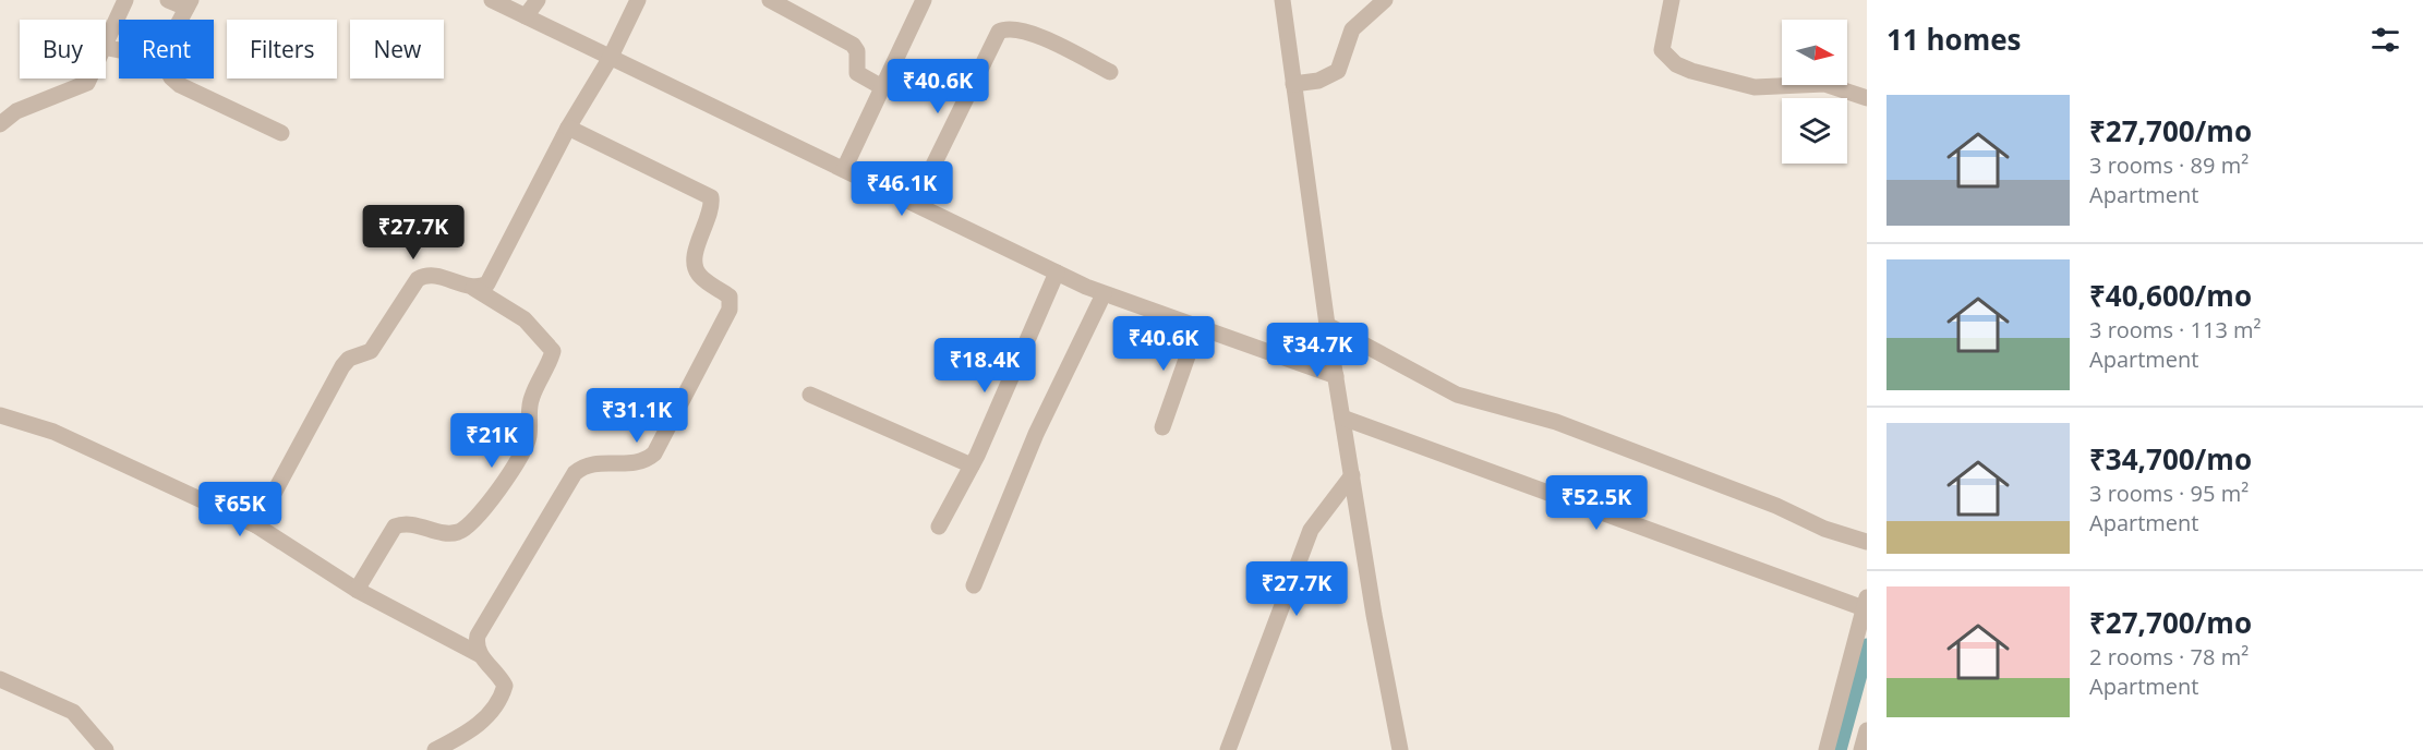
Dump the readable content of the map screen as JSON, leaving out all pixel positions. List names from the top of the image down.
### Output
{
  "north": "right",
  "page": {
    "heading": "11 homes",
    "chip": [
      "Buy",
      "Rent",
      "Filters",
      "New"
    ],
    "price": [
      "₹40.6K",
      "₹46.1K",
      "₹27.7K",
      "₹40.6K",
      "₹34.7K",
      "₹18.4K",
      "₹31.1K",
      "₹21K",
      "₹52.5K",
      "₹65K",
      "₹27.7K"
    ],
    "list": [
      {
        "name": "₹27,700/mo",
        "note": "3 rooms · 89 m² · Apartment"
      },
      {
        "name": "₹40,600/mo",
        "note": "3 rooms · 113 m² · Apartment"
      },
      {
        "name": "₹34,700/mo",
        "note": "3 rooms · 95 m² · Apartment"
      },
      {
        "name": "₹27,700/mo",
        "note": "2 rooms · 78 m² · Apartment"
      }
    ]
  }
}
